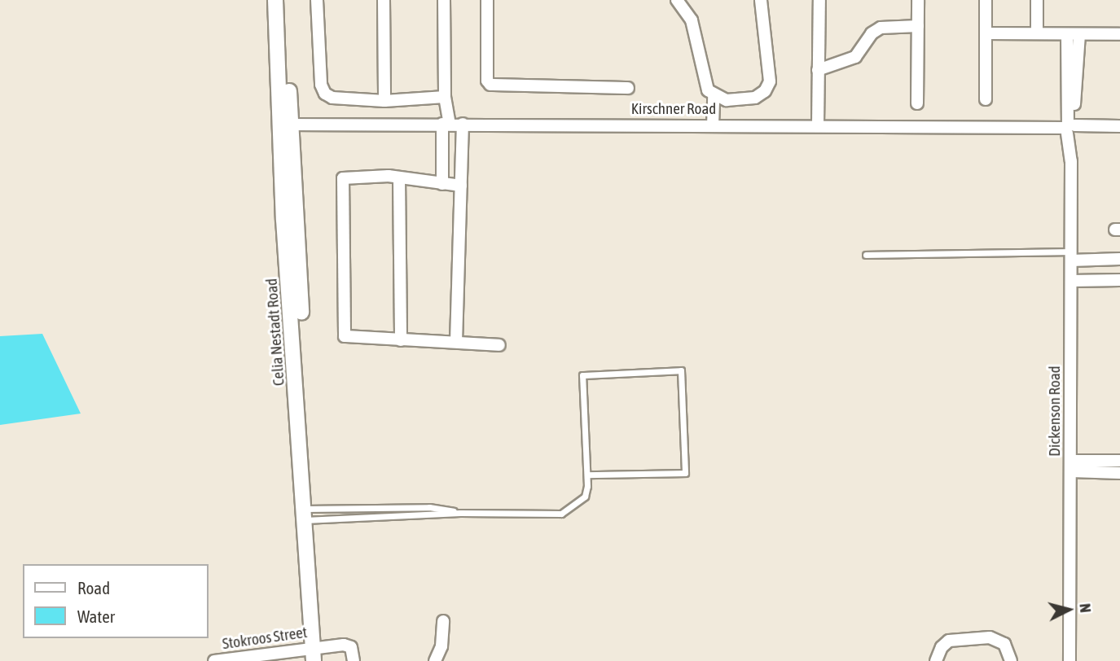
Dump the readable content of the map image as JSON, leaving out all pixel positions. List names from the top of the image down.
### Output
{
  "streets": {
    "street": [
      "Kirschner Road",
      "Celia Nestadt Road",
      "Dickenson Road",
      "Stokroos Street"
    ]
  },
  "crossings": [
    ["Kirschner Road", "Celia Nestadt Road"],
    ["Kirschner Road", "Dickenson Road"],
    ["Celia Nestadt Road", "Stokroos Street"]
  ],
  "legend": ["Road", "Water"],
  "north": "right"
}
